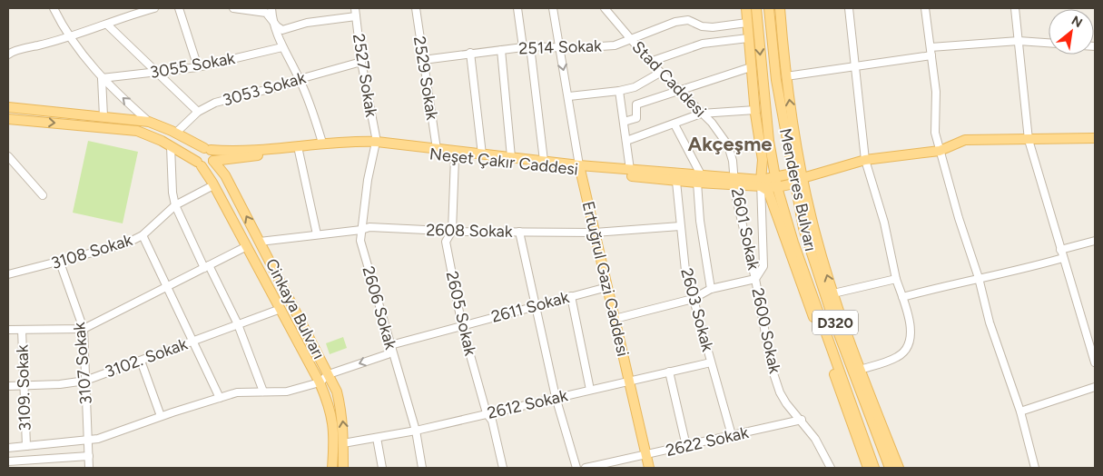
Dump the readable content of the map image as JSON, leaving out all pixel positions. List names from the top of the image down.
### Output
{
  "streets": {
    "main road": [
      "Neşet Çakır Caddesi",
      "Menderes Bulvarı",
      "Ertuğrul Gazi Caddesi",
      "Cinkaya Bulvarı",
      "D320"
    ],
    "street": [
      "2514 Sokak",
      "3055 Sokak",
      "2527 Sokak",
      "2529 Sokak",
      "Stad Caddesi",
      "3053 Sokak",
      "2601 Sokak",
      "2608 Sokak",
      "3108 Sokak",
      "2611 Sokak",
      "2606 Sokak",
      "2603 Sokak",
      "2605 Sokak",
      "2600 Sokak",
      "3102. Sokak",
      "3107 Sokak",
      "3109. Sokak",
      "2612 Sokak",
      "2622 Sokak"
    ]
  },
  "crossings": [
    ["2514 Sokak", "2529 Sokak"],
    ["2514 Sokak", "Stad Caddesi"],
    ["2514 Sokak", "Ertuğrul Gazi Caddesi"],
    ["2527 Sokak", "3053 Sokak"],
    ["2527 Sokak", "Neşet Çakır Caddesi"],
    ["2527 Sokak", "2606 Sokak"],
    ["2529 Sokak", "Neşet Çakır Caddesi"],
    ["Stad Caddesi", "Neşet Çakır Caddesi"],
    ["Stad Caddesi", "2601 Sokak"],
    ["Neşet Çakır Caddesi", "Menderes Bulvarı"],
    ["Neşet Çakır Caddesi", "2601 Sokak"],
    ["Neşet Çakır Caddesi", "Ertuğrul Gazi Caddesi"],
    ["Neşet Çakır Caddesi", "2606 Sokak"],
    ["Neşet Çakır Caddesi", "Cinkaya Bulvarı"],
    ["Neşet Çakır Caddesi", "2603 Sokak"],
    ["Neşet Çakır Caddesi", "2605 Sokak"],
    ["Neşet Çakır Caddesi", "2600 Sokak"],
    ["2601 Sokak", "2600 Sokak"],
    ["2608 Sokak", "Ertuğrul Gazi Caddesi"],
    ["2608 Sokak", "2606 Sokak"],
    ["2608 Sokak", "Cinkaya Bulvarı"],
    ["2608 Sokak", "2603 Sokak"],
    ["2608 Sokak", "2605 Sokak"],
    ["3108 Sokak", "Cinkaya Bulvarı"],
    ["3108 Sokak", "3107 Sokak"],
    ["Ertuğrul Gazi Caddesi", "2611 Sokak"],
    ["Ertuğrul Gazi Caddesi", "2612 Sokak"],
    ["Ertuğrul Gazi Caddesi", "2622 Sokak"],
    ["2611 Sokak", "2606 Sokak"],
    ["2611 Sokak", "Cinkaya Bulvarı"],
    ["2611 Sokak", "2605 Sokak"],
    ["2606 Sokak", "2612 Sokak"],
    ["Cinkaya Bulvarı", "3102. Sokak"],
    ["Cinkaya Bulvarı", "2612 Sokak"],
    ["2603 Sokak", "2612 Sokak"],
    ["2603 Sokak", "2622 Sokak"],
    ["2605 Sokak", "2612 Sokak"],
    ["2600 Sokak", "2622 Sokak"],
    ["3102. Sokak", "3107 Sokak"],
    ["3102. Sokak", "3109. Sokak"]
  ],
  "districts": ["Akçeşme"],
  "north": "top right"
}
